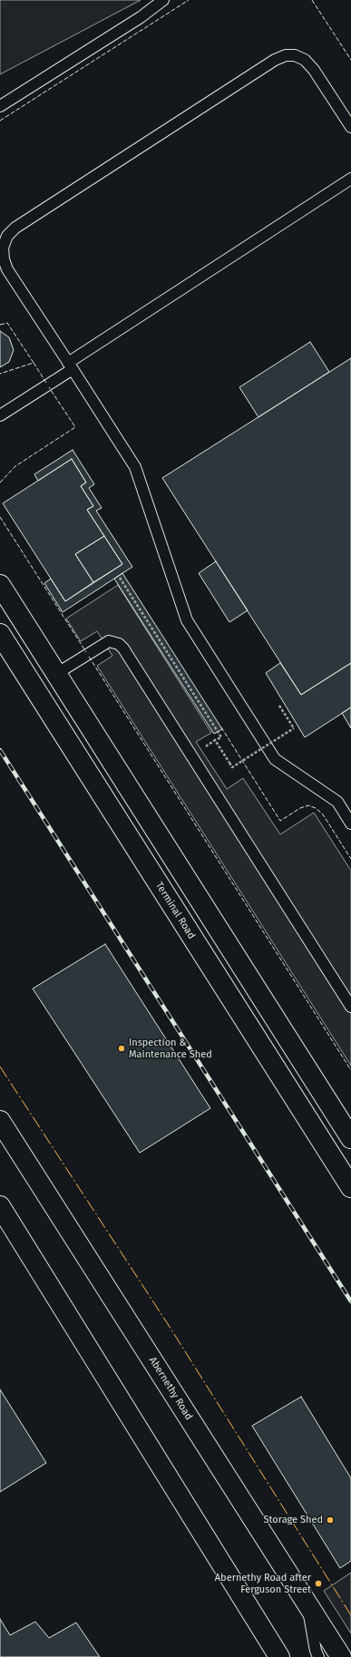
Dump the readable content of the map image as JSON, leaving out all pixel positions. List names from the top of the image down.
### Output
{
  "streets": {
    "street": ["Terminal Road", "Abernethy Road"]
  },
  "places": ["Inspection & Maintenance Shed", "Storage Shed", "Abernethy Road after Ferguson Street"]
}
